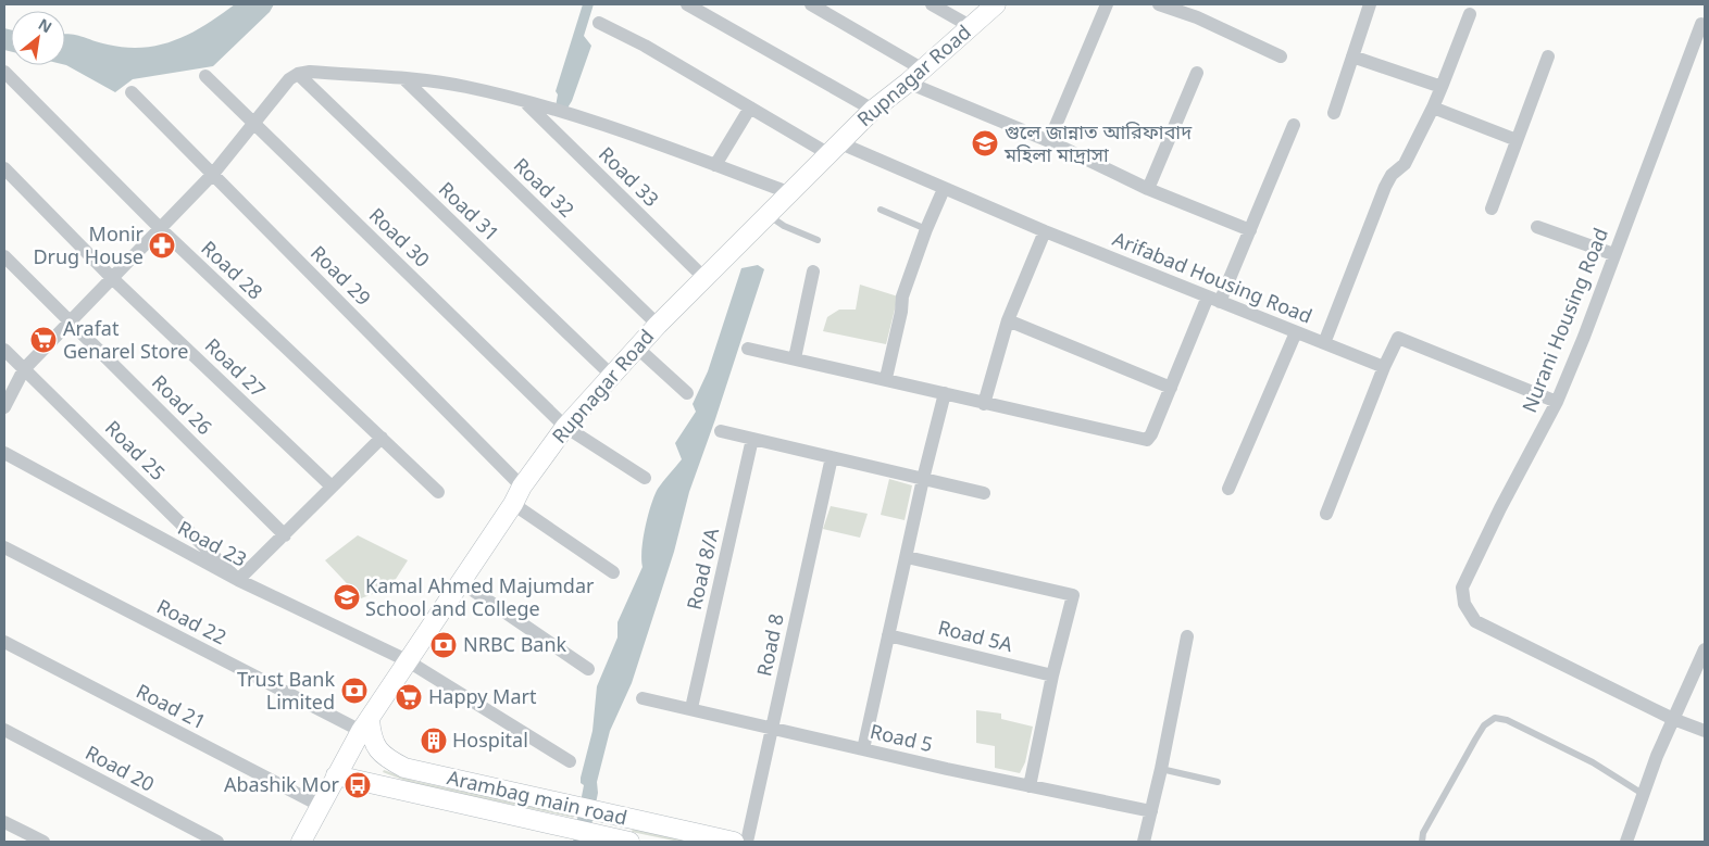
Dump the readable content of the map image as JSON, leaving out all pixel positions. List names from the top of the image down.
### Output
{
  "streets": {
    "street": [
      "Rupnagar Road",
      "Road 33",
      "Road 32",
      "Road 31",
      "Road 30",
      "Road 28",
      "Road 29",
      "Arifabad Housing Road",
      "Nurani Housing Road",
      "Road 27",
      "Road 26",
      "Road 25",
      "Road 23",
      "Road 8/A",
      "Road 22",
      "Road 5A",
      "Road 8",
      "Road 21",
      "Road 5",
      "Road 20",
      "Arambag main road"
    ]
  },
  "crossings": [
    ["Rupnagar Road", "Road 33"],
    ["Rupnagar Road", "Road 32"],
    ["Rupnagar Road", "Road 31"],
    ["Rupnagar Road", "Road 30"],
    ["Rupnagar Road", "Road 29"],
    ["Rupnagar Road", "Arifabad Housing Road"],
    ["Rupnagar Road", "Road 23"],
    ["Rupnagar Road", "Road 22"],
    ["Rupnagar Road", "Road 21"],
    ["Rupnagar Road", "Arambag main road"],
    ["Road 25", "Road 23"],
    ["Road 8/A", "Road 5"],
    ["Road 22", "Arambag main road"],
    ["Road 8", "Road 5"]
  ],
  "places": {
    "school or university": ["গুলে জান্নাত আরিফাবাদ মহিলা মাদ্রাসা", "Kamal Ahmed Majumdar School and College"],
    "pharmacy": ["Monir Drug House"],
    "supermarket": ["Arafat Genarel Store", "Happy Mart"],
    "bank": ["NRBC Bank", "Trust Bank Limited"],
    "building": ["Hospital"],
    "bus stop": ["Abashik Mor"]
  },
  "north": "top right"
}
